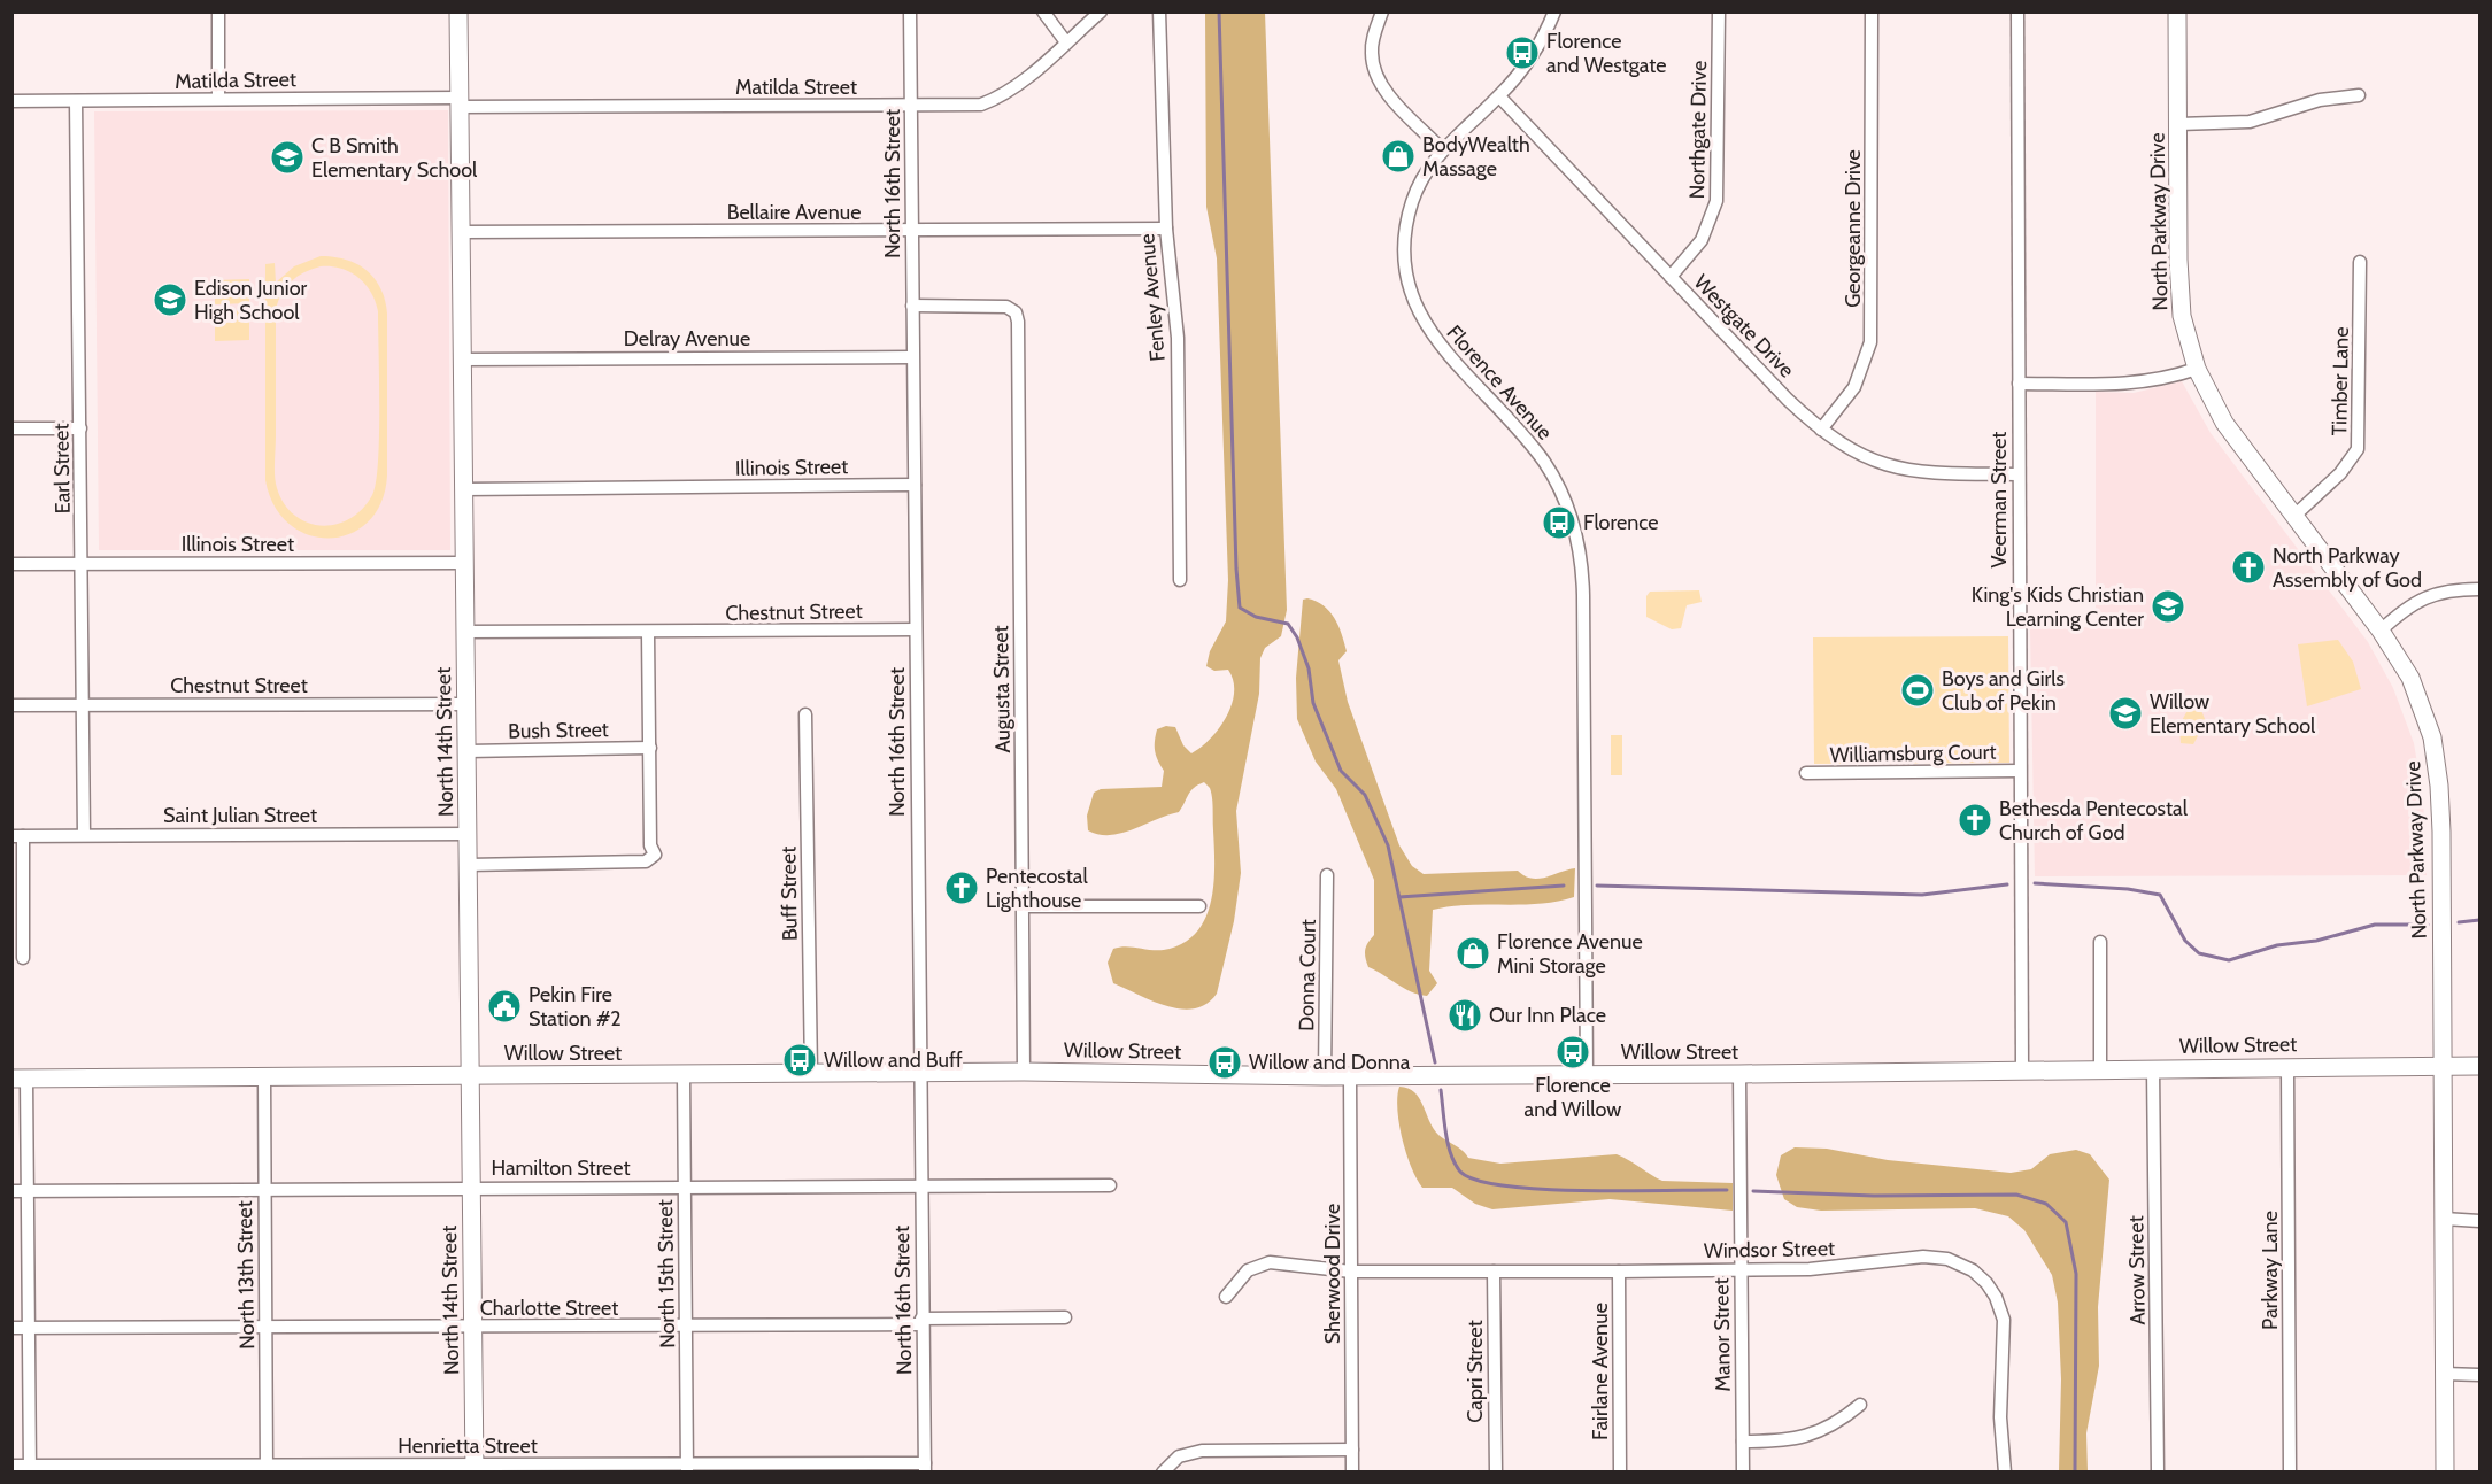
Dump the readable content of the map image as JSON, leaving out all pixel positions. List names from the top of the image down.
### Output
{
  "streets": {
    "main road": ["North Parkway Drive", "North 14th Street", "Willow Street"],
    "street": [
      "Matilda Street",
      "Northgate Drive",
      "North 16th Street",
      "Bellaire Avenue",
      "Georgeanne Drive",
      "Fenley Avenue",
      "Westgate Drive",
      "Delray Avenue",
      "Timber Lane",
      "Florence Avenue",
      "Illinois Street",
      "Earl Street",
      "Veerman Street",
      "Chestnut Street",
      "Augusta Street",
      "Bush Street",
      "Williamsburg Court",
      "Saint Julian Street",
      "Buff Street",
      "Donna Court",
      "Hamilton Street",
      "Windsor Street",
      "Arrow Street",
      "Parkway Lane",
      "North 15th Street",
      "Sherwood Drive",
      "North 13th Street",
      "Charlotte Street",
      "Manor Street",
      "Capri Street",
      "Fairlane Avenue",
      "Henrietta Street"
    ]
  },
  "crossings": [
    ["Matilda Street", "North 16th Street"],
    ["Matilda Street", "Earl Street"],
    ["Matilda Street", "North 14th Street"],
    ["Northgate Drive", "Westgate Drive"],
    ["North 16th Street", "Bellaire Avenue"],
    ["North 16th Street", "Delray Avenue"],
    ["North 16th Street", "Illinois Street"],
    ["North 16th Street", "Chestnut Street"],
    ["North 16th Street", "Augusta Street"],
    ["North 16th Street", "Willow Street"],
    ["North 16th Street", "Hamilton Street"],
    ["North 16th Street", "Charlotte Street"],
    ["North 16th Street", "Henrietta Street"],
    ["Bellaire Avenue", "Fenley Avenue"],
    ["Bellaire Avenue", "North 14th Street"],
    ["North Parkway Drive", "Timber Lane"],
    ["North Parkway Drive", "Willow Street"],
    ["Georgeanne Drive", "Westgate Drive"],
    ["Westgate Drive", "Florence Avenue"],
    ["Westgate Drive", "Veerman Street"],
    ["Delray Avenue", "North 14th Street"],
    ["Florence Avenue", "Willow Street"],
    ["Illinois Street", "Earl Street"],
    ["Illinois Street", "North 14th Street"],
    ["Earl Street", "Chestnut Street"],
    ["Earl Street", "Saint Julian Street"],
    ["Veerman Street", "Williamsburg Court"],
    ["Veerman Street", "Willow Street"],
    ["Chestnut Street", "North 14th Street"],
    ["Augusta Street", "Willow Street"],
    ["Bush Street", "North 14th Street"],
    ["North 14th Street", "Saint Julian Street"],
    ["North 14th Street", "Willow Street"],
    ["North 14th Street", "Hamilton Street"],
    ["North 14th Street", "Charlotte Street"],
    ["North 14th Street", "Henrietta Street"],
    ["Buff Street", "Willow Street"],
    ["Donna Court", "Willow Street"],
    ["Willow Street", "Arrow Street"],
    ["Willow Street", "Parkway Lane"],
    ["Willow Street", "North 15th Street"],
    ["Willow Street", "Sherwood Drive"],
    ["Willow Street", "North 13th Street"],
    ["Willow Street", "Manor Street"],
    ["Hamilton Street", "North 15th Street"],
    ["Hamilton Street", "North 13th Street"],
    ["Windsor Street", "Sherwood Drive"],
    ["Windsor Street", "Manor Street"],
    ["Windsor Street", "Capri Street"],
    ["Windsor Street", "Fairlane Avenue"],
    ["North 15th Street", "Charlotte Street"],
    ["North 15th Street", "Henrietta Street"],
    ["North 13th Street", "Charlotte Street"],
    ["North 13th Street", "Henrietta Street"]
  ],
  "places": {
    "bus stop": [
      "Florence and Westgate",
      "Florence",
      "Florence and Willow",
      "Willow and Buff",
      "Willow and Donna"
    ],
    "shop": ["BodyWealth Massage", "Florence Avenue Mini Storage"],
    "school or university": [
      "C B Smith Elementary School",
      "Edison Junior High School",
      "King's Kids Christian Learning Center",
      "Willow Elementary School"
    ],
    "church": ["North Parkway Assembly of God", "Bethesda Pentecostal Church of God", "Pentecostal Lighthouse"],
    "sports": ["Boys and Girls Club of Pekin"],
    "public building": ["Pekin Fire Station #2"],
    "restaurant": ["Our Inn Place"]
  }
}
